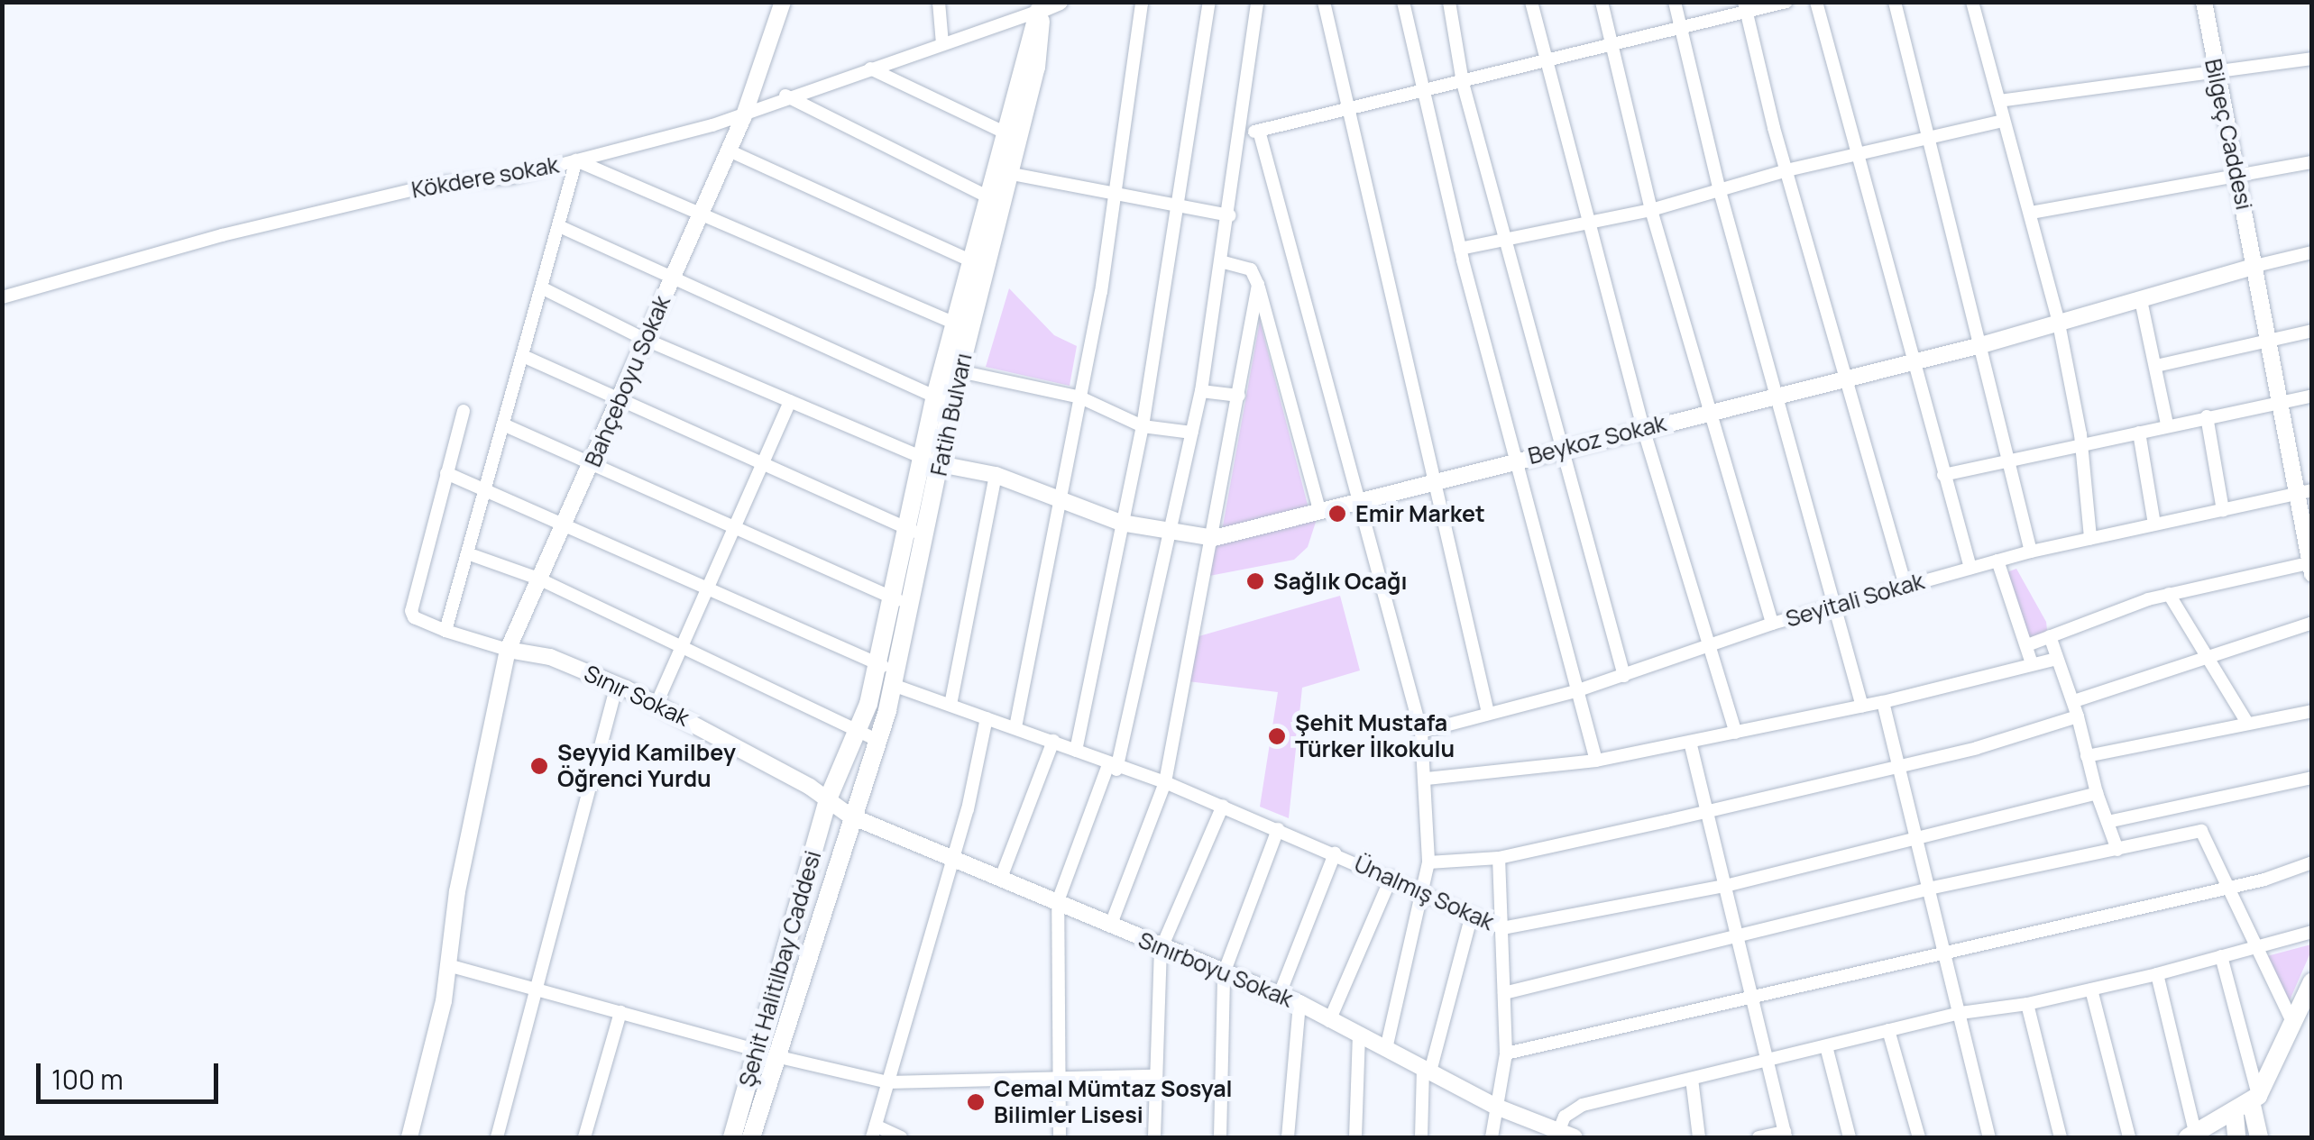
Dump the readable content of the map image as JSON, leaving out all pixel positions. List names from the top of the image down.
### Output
{
  "streets": {
    "main road": ["Fatih Bulvarı", "Şehit Halitilbay Caddesi"],
    "street": [
      "Bilgeç Caddesi",
      "Kökdere sokak",
      "Bahçeboyu Sokak",
      "Beykoz Sokak",
      "Seyitali Sokak",
      "Sınır Sokak",
      "Ünalmış Sokak",
      "Sınırboyu Sokak"
    ]
  },
  "crossings": [
    ["Bilgeç Caddesi", "Beykoz Sokak"],
    ["Kökdere sokak", "Bahçeboyu Sokak"],
    ["Bahçeboyu Sokak", "Sınır Sokak"],
    ["Bahçeboyu Sokak", "Ünalmış Sokak"],
    ["Fatih Bulvarı", "Beykoz Sokak"],
    ["Fatih Bulvarı", "Sınır Sokak"],
    ["Fatih Bulvarı", "Ünalmış Sokak"],
    ["Fatih Bulvarı", "Şehit Halitilbay Caddesi"],
    ["Fatih Bulvarı", "Sınırboyu Sokak"],
    ["Beykoz Sokak", "Şehit Halitilbay Caddesi"],
    ["Sınır Sokak", "Ünalmış Sokak"],
    ["Sınır Sokak", "Şehit Halitilbay Caddesi"],
    ["Sınır Sokak", "Sınırboyu Sokak"],
    ["Ünalmış Sokak", "Şehit Halitilbay Caddesi"],
    ["Şehit Halitilbay Caddesi", "Sınırboyu Sokak"]
  ],
  "places": [
    "Emir Market",
    "Sağlık Ocağı",
    "Şehit Mustafa Türker İlkokulu",
    "Seyyid Kamilbey Öğrenci Yurdu",
    "Cemal Mümtaz Sosyal Bilimler Lisesi"
  ],
  "scale_bar": "100 m"
}
